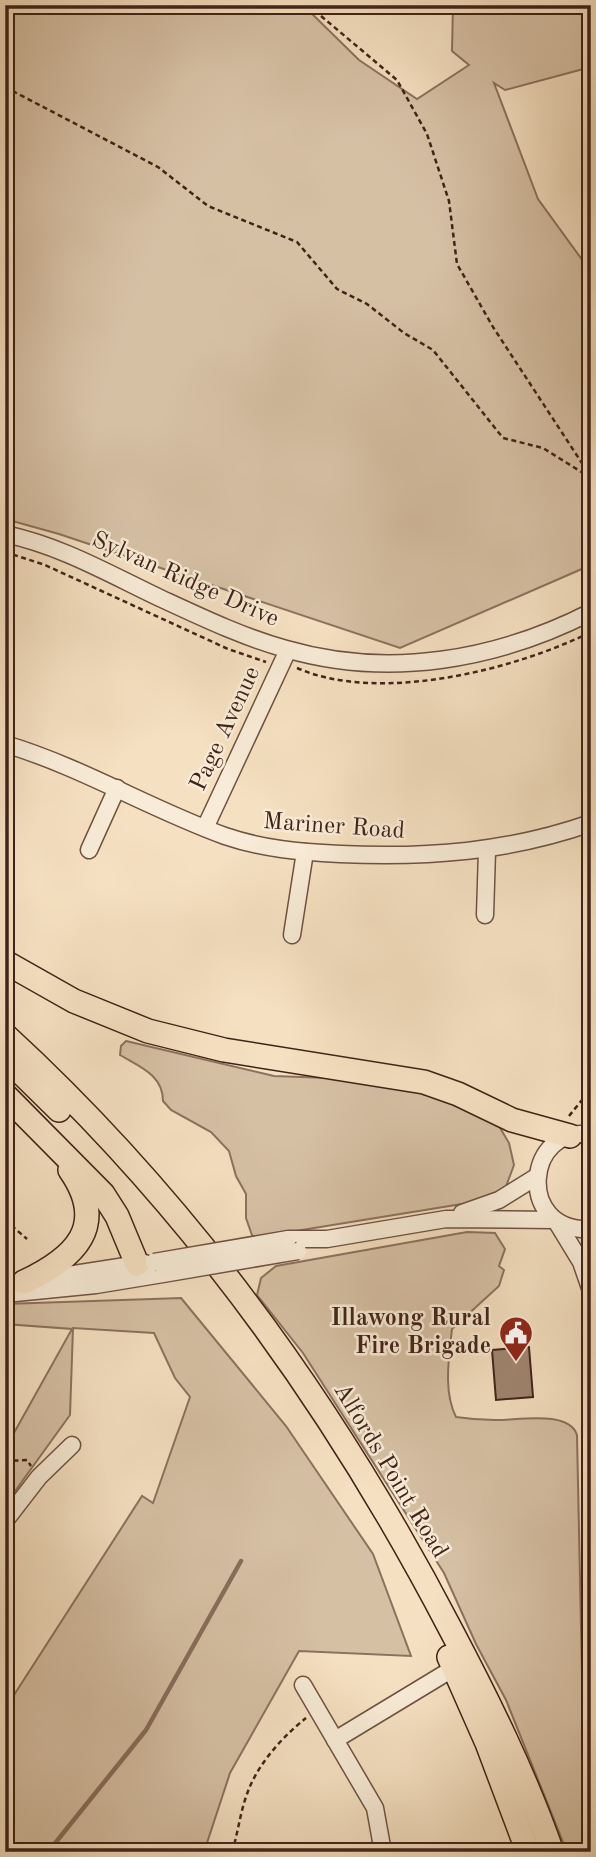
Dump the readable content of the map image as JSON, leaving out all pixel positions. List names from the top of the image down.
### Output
{
  "streets": {
    "highway": ["Alfords Point Road"],
    "street": ["Sylvan Ridge Drive", "Page Avenue", "Mariner Road"]
  },
  "crossings": [
    ["Sylvan Ridge Drive", "Page Avenue"],
    ["Page Avenue", "Mariner Road"]
  ],
  "places": {
    "public building": ["Illawong Rural Fire Brigade"]
  }
}
